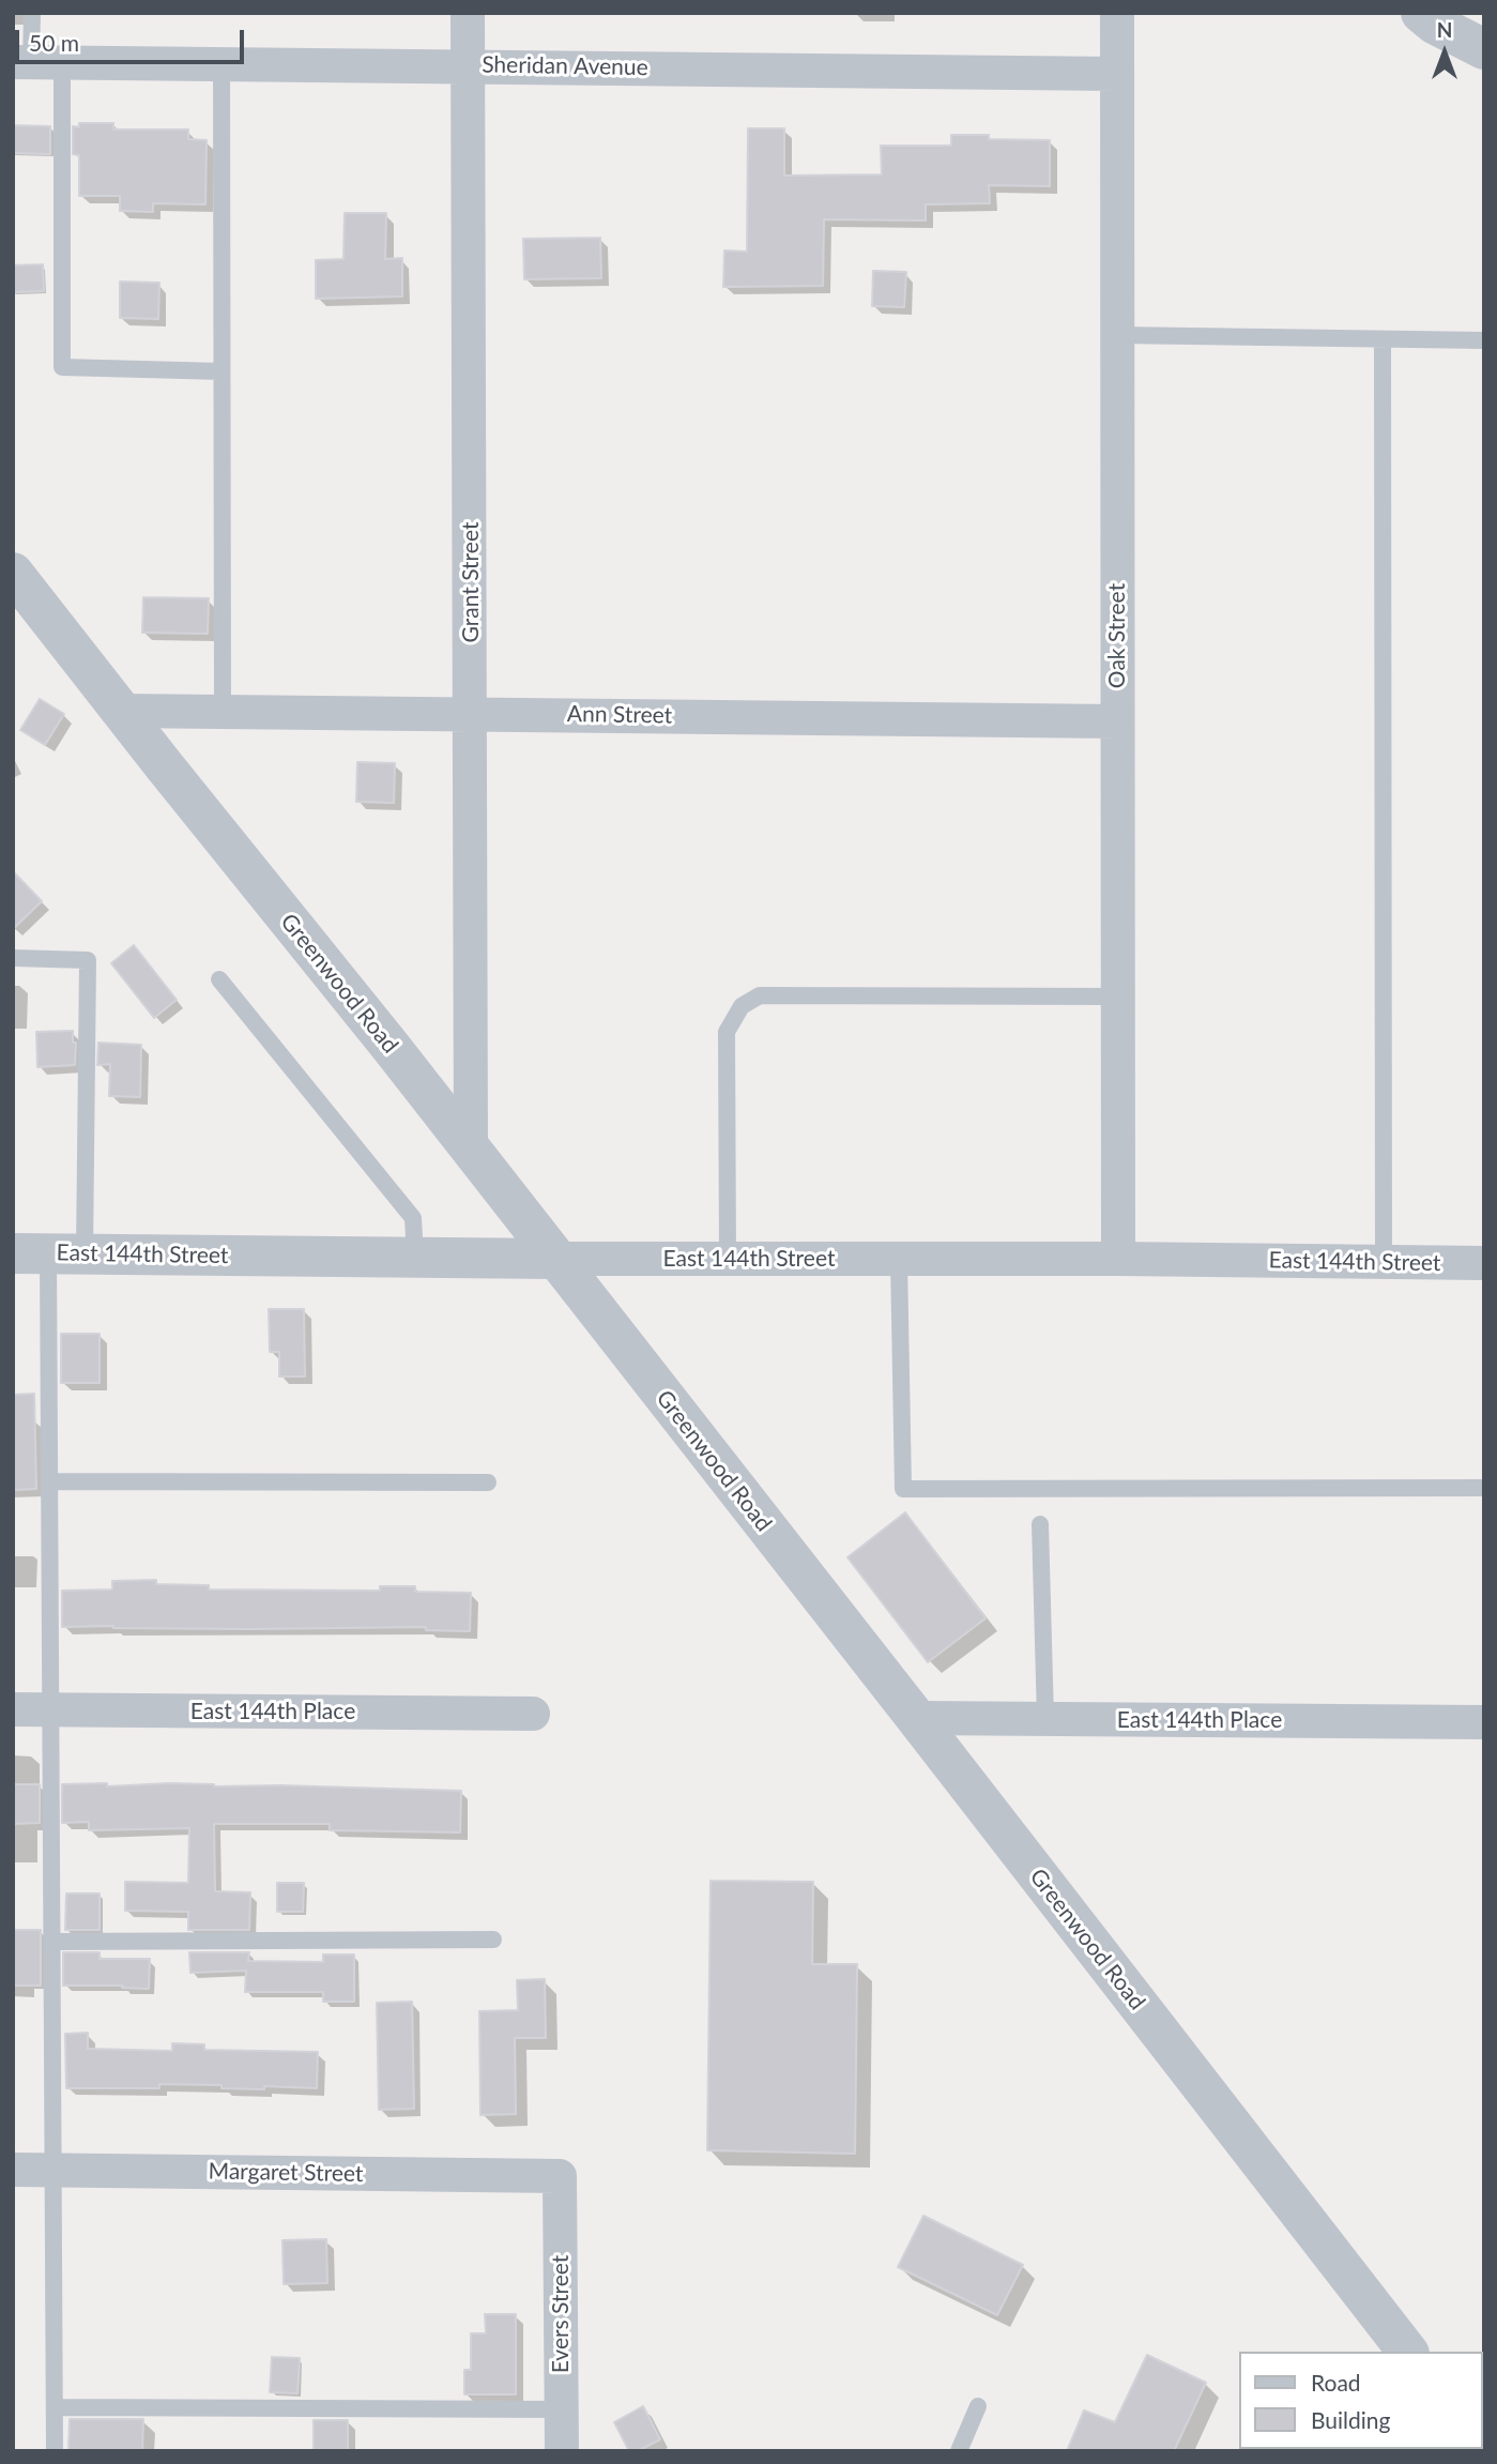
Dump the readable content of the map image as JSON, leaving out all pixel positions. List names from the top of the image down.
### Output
{
  "streets": {
    "street": [
      "Sheridan Avenue",
      "Grant Street",
      "Oak Street",
      "Ann Street",
      "Greenwood Road",
      "East 144th Street",
      "East 144th Place",
      "Margaret Street",
      "Evers Street"
    ]
  },
  "crossings": [
    ["Sheridan Avenue", "Grant Street"],
    ["Sheridan Avenue", "Oak Street"],
    ["Grant Street", "Ann Street"],
    ["Grant Street", "Greenwood Road"],
    ["Oak Street", "Ann Street"],
    ["Oak Street", "East 144th Street"],
    ["Ann Street", "Greenwood Road"],
    ["Greenwood Road", "East 144th Street"],
    ["Greenwood Road", "East 144th Place"],
    ["Margaret Street", "Evers Street"]
  ],
  "legend": ["Road", "Building"],
  "scale_bar": "50 m",
  "north": "top"
}
